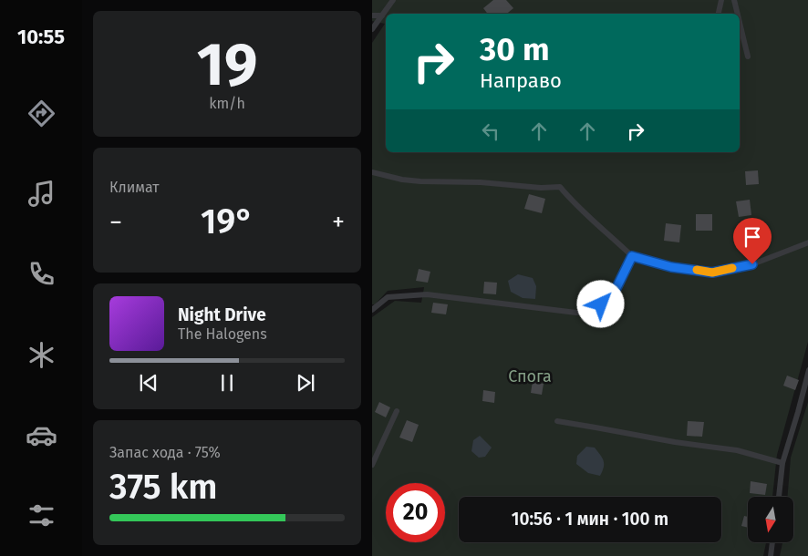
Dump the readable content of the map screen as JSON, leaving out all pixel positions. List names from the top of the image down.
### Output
{
  "parks": ["Спога"],
  "north": "bottom",
  "page": {
    "tabs": "10:55",
    "tile": [
      ["19", "km/h"],
      "Климат",
      ["Запас хода · 75%", "375 km"]
    ],
    "turn": ["30 m", "Направо"],
    "heat": ["−", "19°", "+"],
    "song": ["Night Drive", "The Halogens"],
    "limit": "20",
    "trip": "10:56 · 1 мин · 100 m"
  }
}
